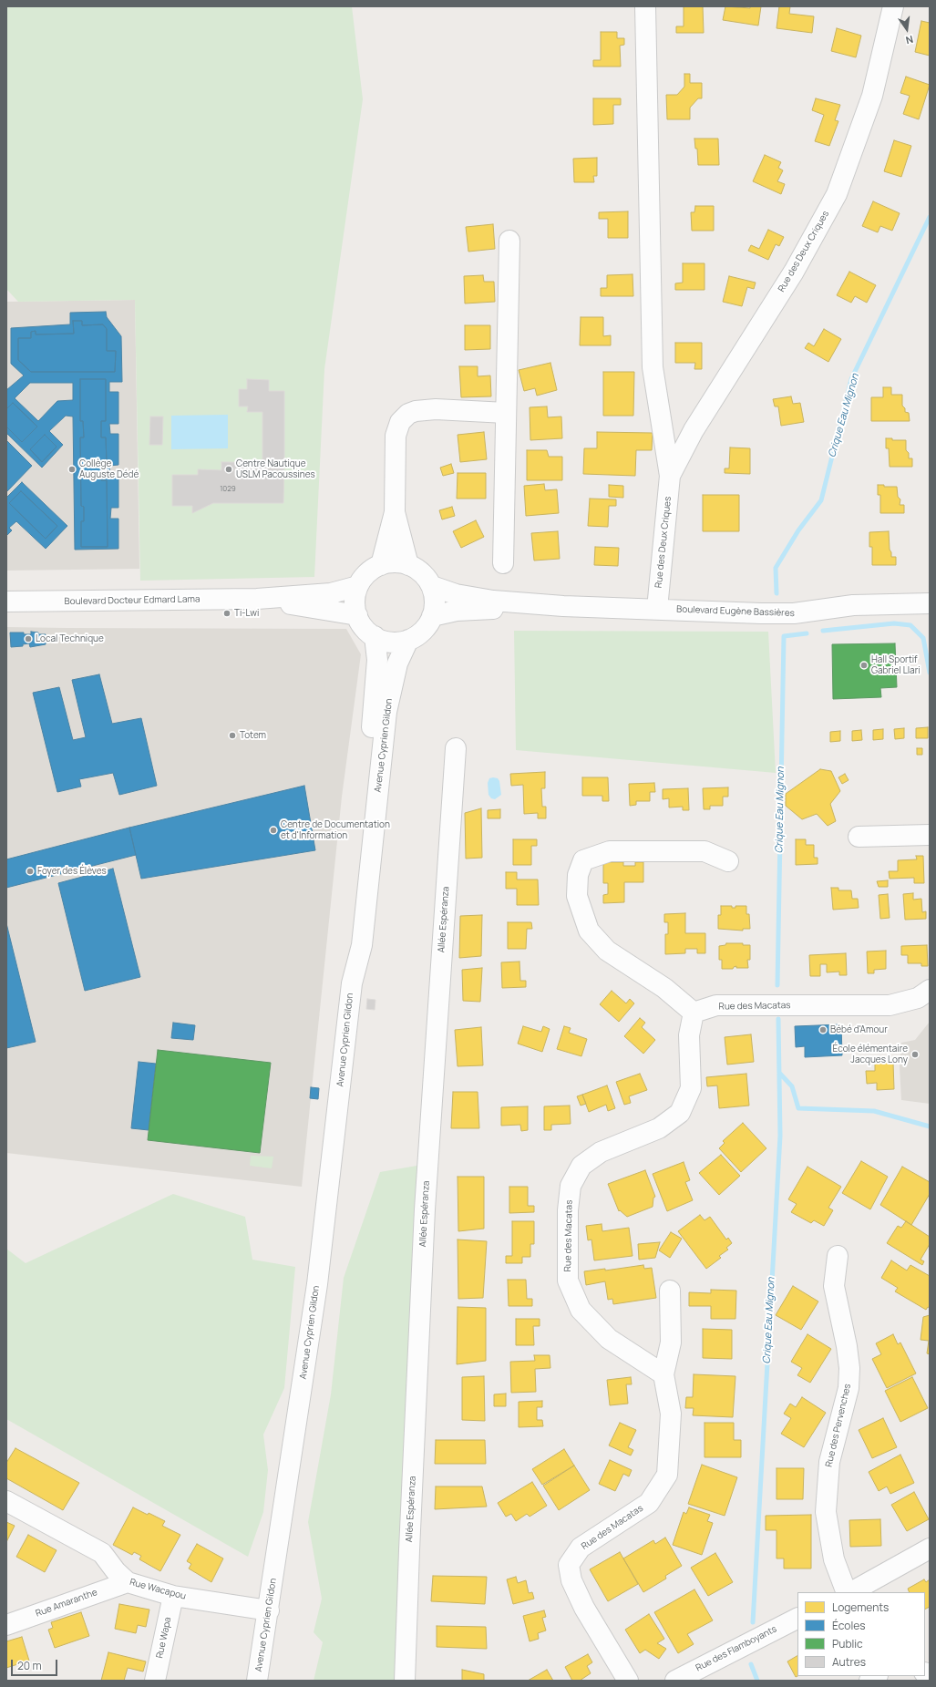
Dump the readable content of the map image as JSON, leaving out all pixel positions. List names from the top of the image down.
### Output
{
  "streets": {
    "street": [
      "Rue des Deux Criques",
      "Boulevard Docteur Edmard Lama",
      "Boulevard Eugène Bassières",
      "Avenue Cyprien Gildon",
      "Allée Espéranza",
      "Rue des Macatas",
      "Rue des Pervenches",
      "Rue Wacapou",
      "Rue Amaranthe",
      "Rue Wapa",
      "Rue des Flamboyants"
    ]
  },
  "crossings": [
    ["Rue des Deux Criques", "Boulevard Eugène Bassières"],
    ["Boulevard Docteur Edmard Lama", "Boulevard Eugène Bassières"],
    ["Boulevard Docteur Edmard Lama", "Avenue Cyprien Gildon"],
    ["Boulevard Eugène Bassières", "Avenue Cyprien Gildon"],
    ["Avenue Cyprien Gildon", "Rue Wacapou"],
    ["Rue Wacapou", "Rue Amaranthe"],
    ["Rue Wacapou", "Rue Wapa"]
  ],
  "water": ["Crique Eau Mignon"],
  "places": [
    "Collège Auguste Dédé",
    "Centre Nautique USLM Pacoussines",
    "Ti-Lwi",
    "Local Technique",
    "Hall Sportif Gabriel Llari",
    "Totem",
    "Centre de Documentation et d'Information",
    "Foyer des Élèves",
    "Bébé d'Amour",
    "École élémentaire Jacques Lony"
  ],
  "house_numbers": ["1029"],
  "legend": [
    "Logements",
    "Écoles",
    "Public",
    "Autres"
  ],
  "scale_bar": "20 m",
  "north": "bottom"
}
